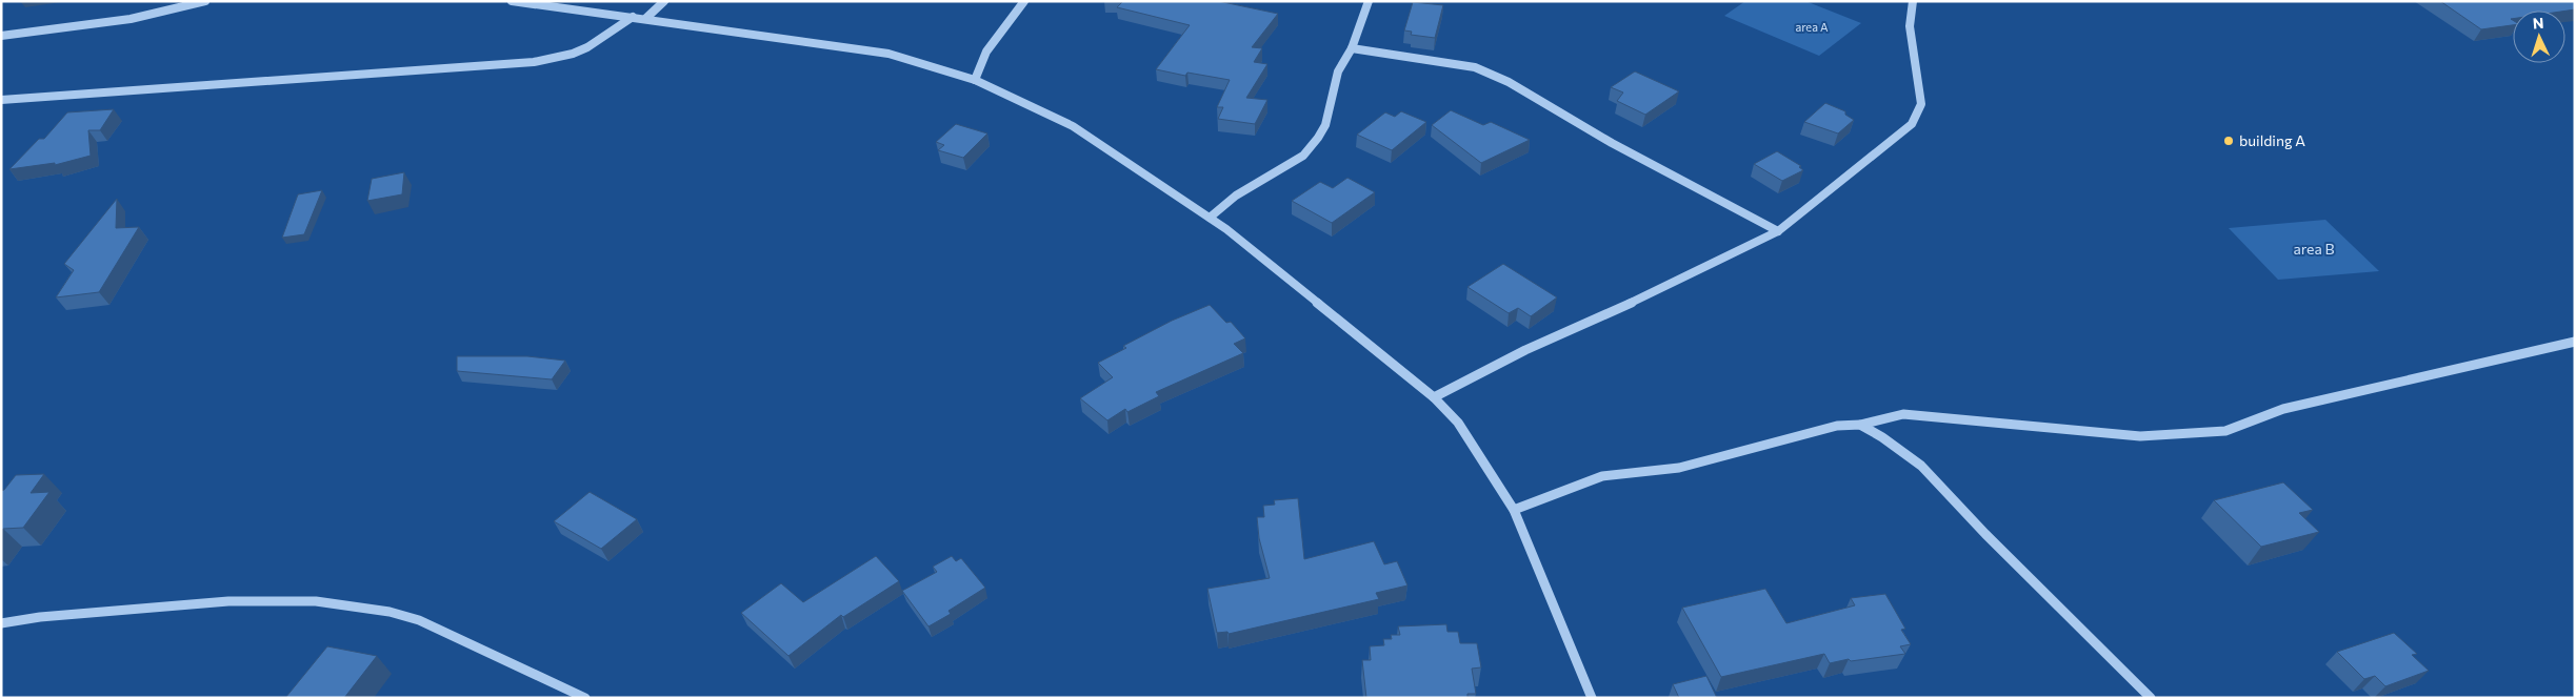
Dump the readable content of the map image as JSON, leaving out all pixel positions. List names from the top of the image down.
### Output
{
  "parks": ["area A", "area B"],
  "places": ["building A"],
  "north": "top"
}
